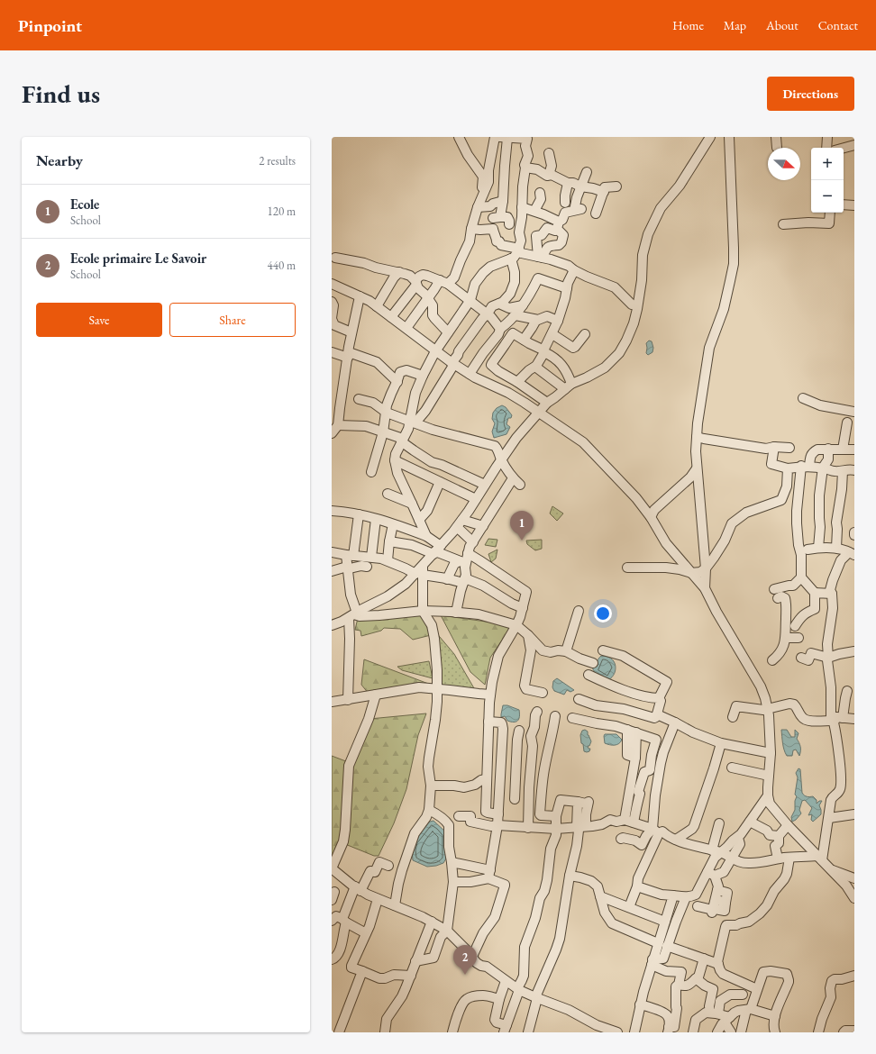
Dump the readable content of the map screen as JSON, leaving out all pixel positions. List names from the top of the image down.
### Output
{
  "north": "right",
  "page": {
    "header": "Pinpoint",
    "nav": [
      "Home",
      "Map",
      "About",
      "Contact"
    ],
    "buttons": [
      "Directions",
      ["Save", "Share"]
    ],
    "title": "Find us",
    "heading": ["Nearby", "2 results"],
    "map_buttons": ["+", "−"],
    "list": [
      {
        "mark": "1",
        "name": "Ecole",
        "note": "School",
        "value": "120 m"
      },
      {
        "mark": "2",
        "name": "Ecole primaire Le Savoir",
        "note": "School",
        "value": "440 m"
      }
    ],
    "pins": ["1", "2"]
  }
}
